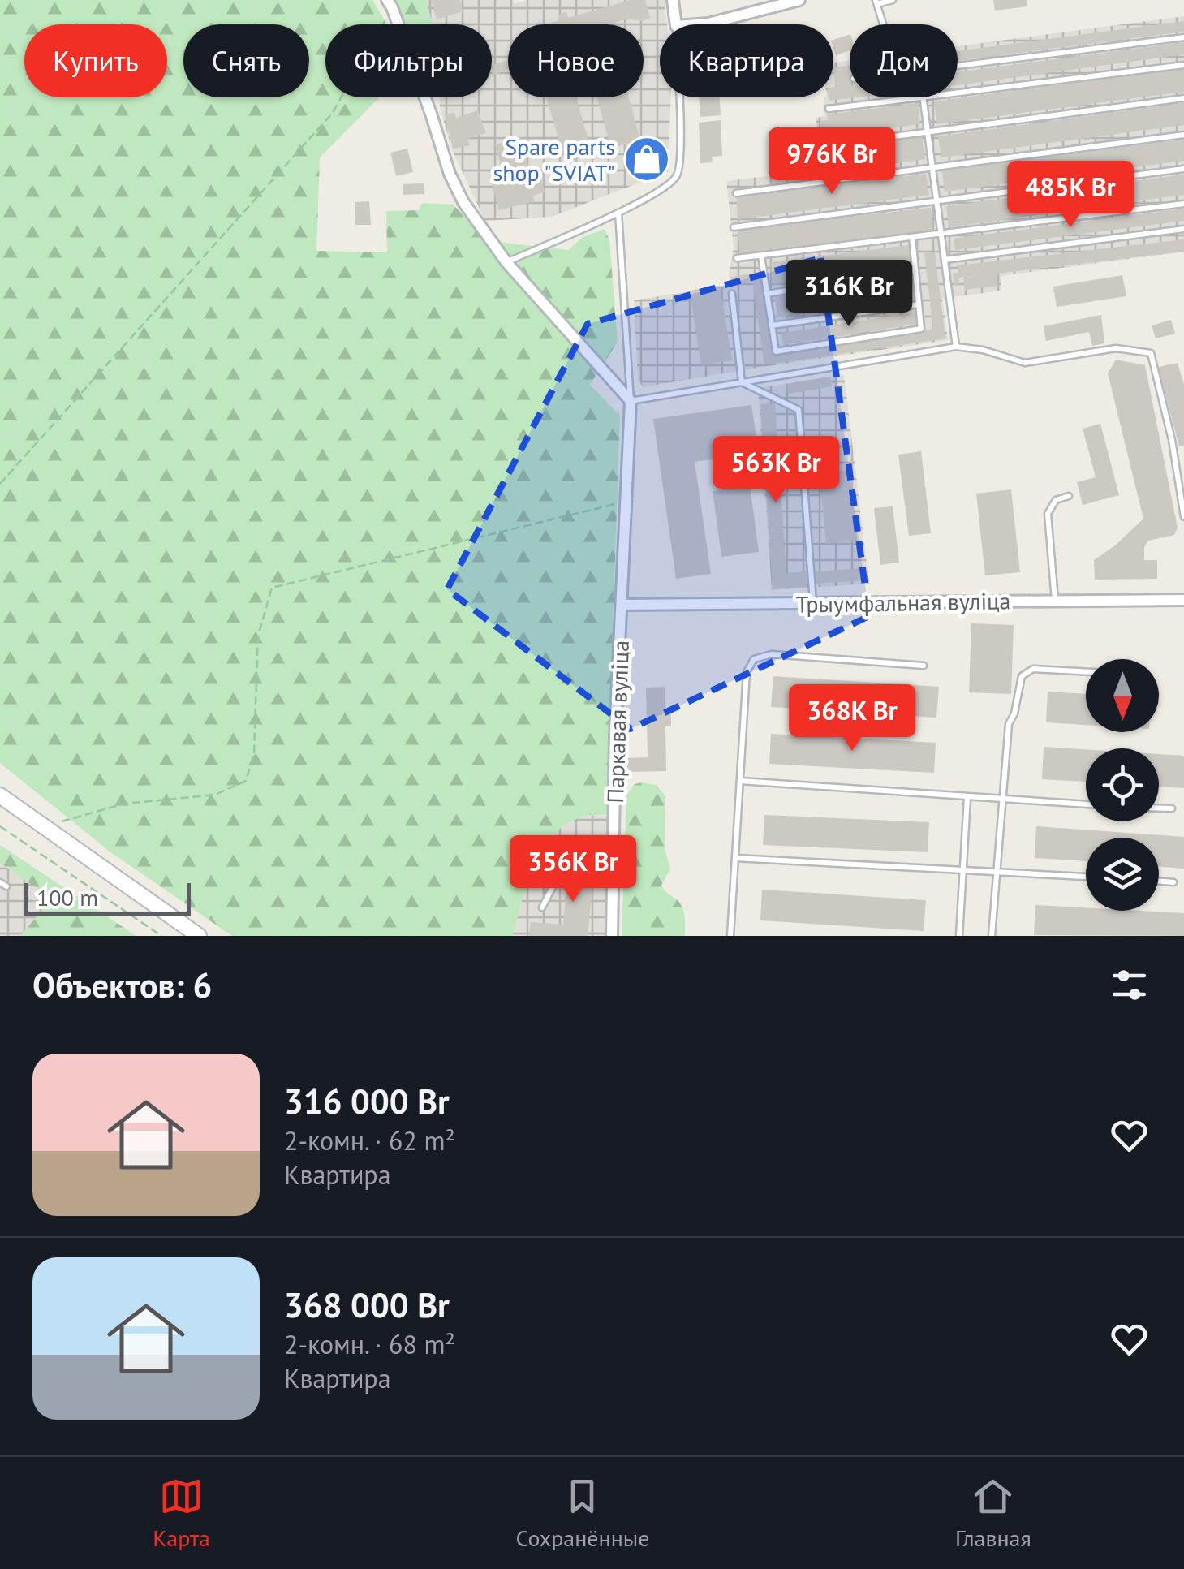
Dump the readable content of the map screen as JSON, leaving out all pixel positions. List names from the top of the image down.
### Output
{
  "streets": {
    "street": ["Трыумфальная вуліца", "Паркавая вуліца"]
  },
  "crossings": [
    ["Трыумфальная вуліца", "Паркавая вуліца"]
  ],
  "places": {
    "shop": ["Spare parts shop \"SVIAT\""]
  },
  "scale_bar": "100 m",
  "north": "bottom",
  "page": {
    "chip": [
      "Купить",
      "Снять",
      "Фильтры",
      "Новое",
      "Квартира",
      "Дом"
    ],
    "price": [
      "976K Br",
      "485K Br",
      "316K Br",
      "563K Br",
      "368K Br",
      "356K Br"
    ],
    "scale": "100 m",
    "heading": "Объектов: 6",
    "list": [
      {
        "name": "316 000 Br",
        "note": "2-комн. · 62 m² · Квартира"
      },
      {
        "name": "368 000 Br",
        "note": "2-комн. · 68 m² · Квартира"
      }
    ],
    "tabs": ["Карта", "Сохранённые", "Главная"]
  }
}
